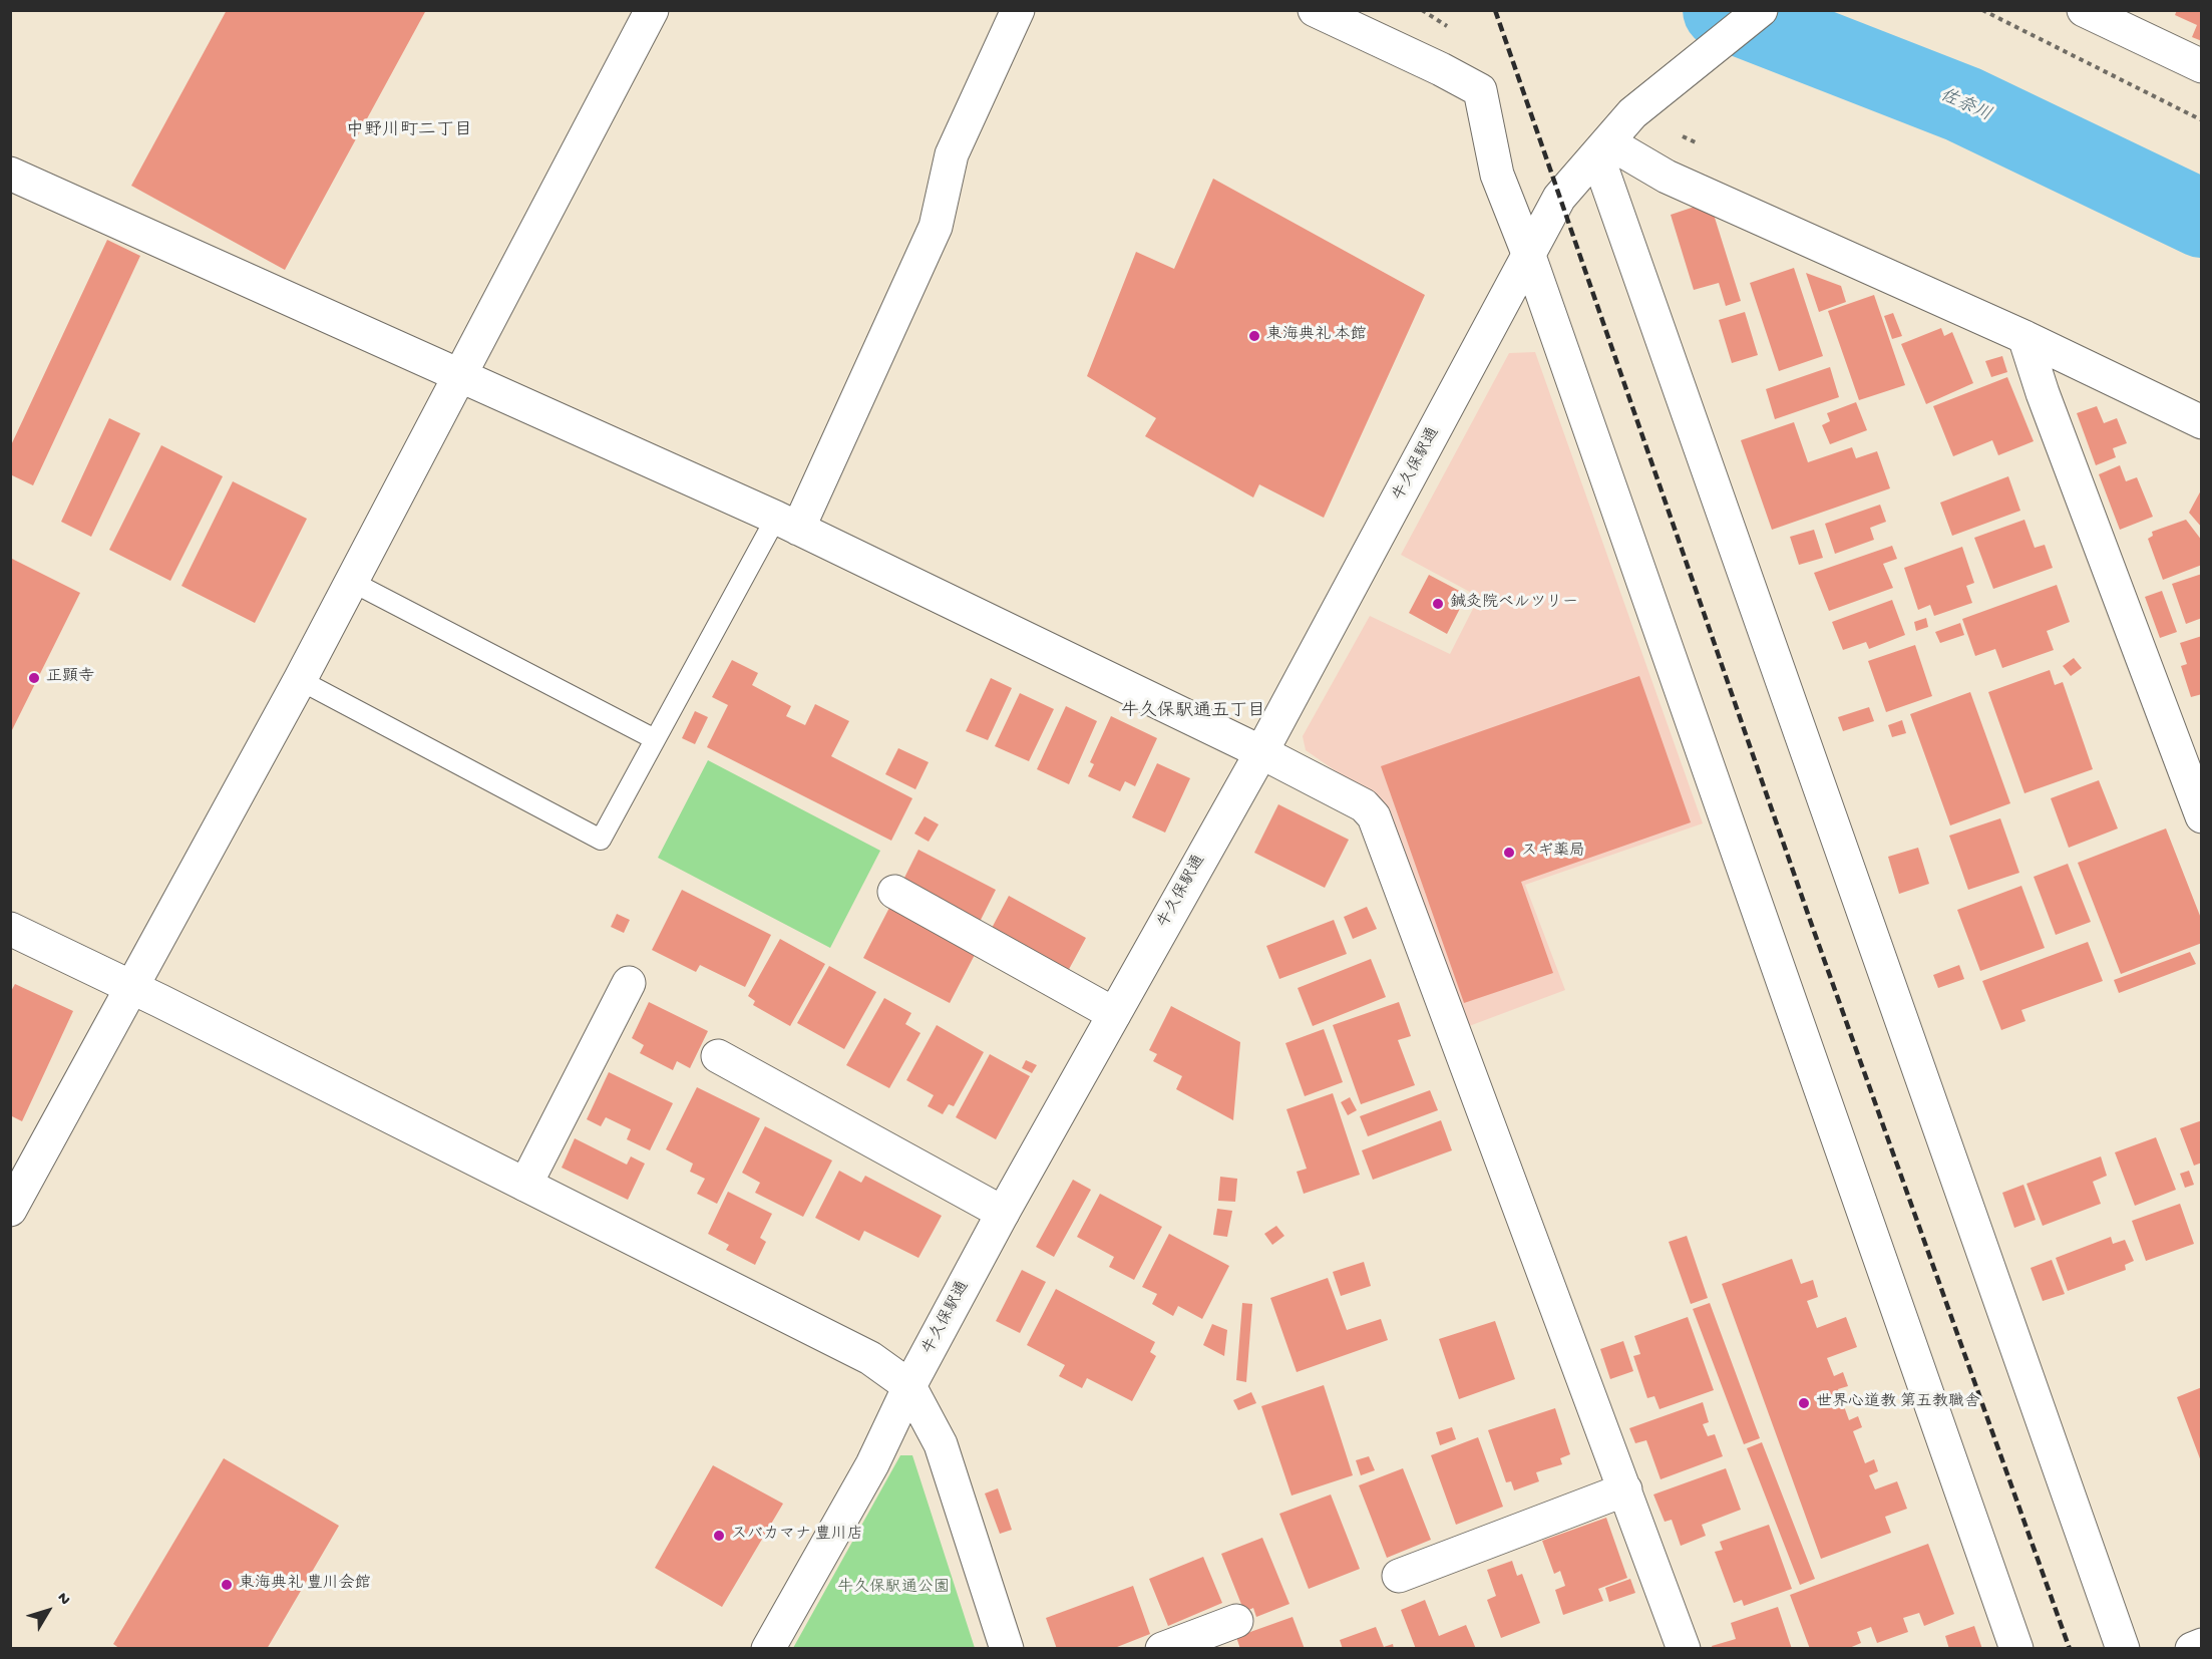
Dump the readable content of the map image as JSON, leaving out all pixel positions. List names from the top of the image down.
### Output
{
  "streets": {
    "street": ["牛久保駅通"]
  },
  "districts": ["中野川町二丁目", "牛久保駅通五丁目"],
  "water": ["佐奈川"],
  "parks": ["牛久保駅通公園"],
  "places": [
    "東海典礼 本館",
    "鍼灸院ベルツリー",
    "正顕寺",
    "スギ薬局",
    "世界心道教 第五教職舎",
    "スバカマナ 豊川店",
    "東海典礼 豊川会館"
  ],
  "north": "top right"
}
